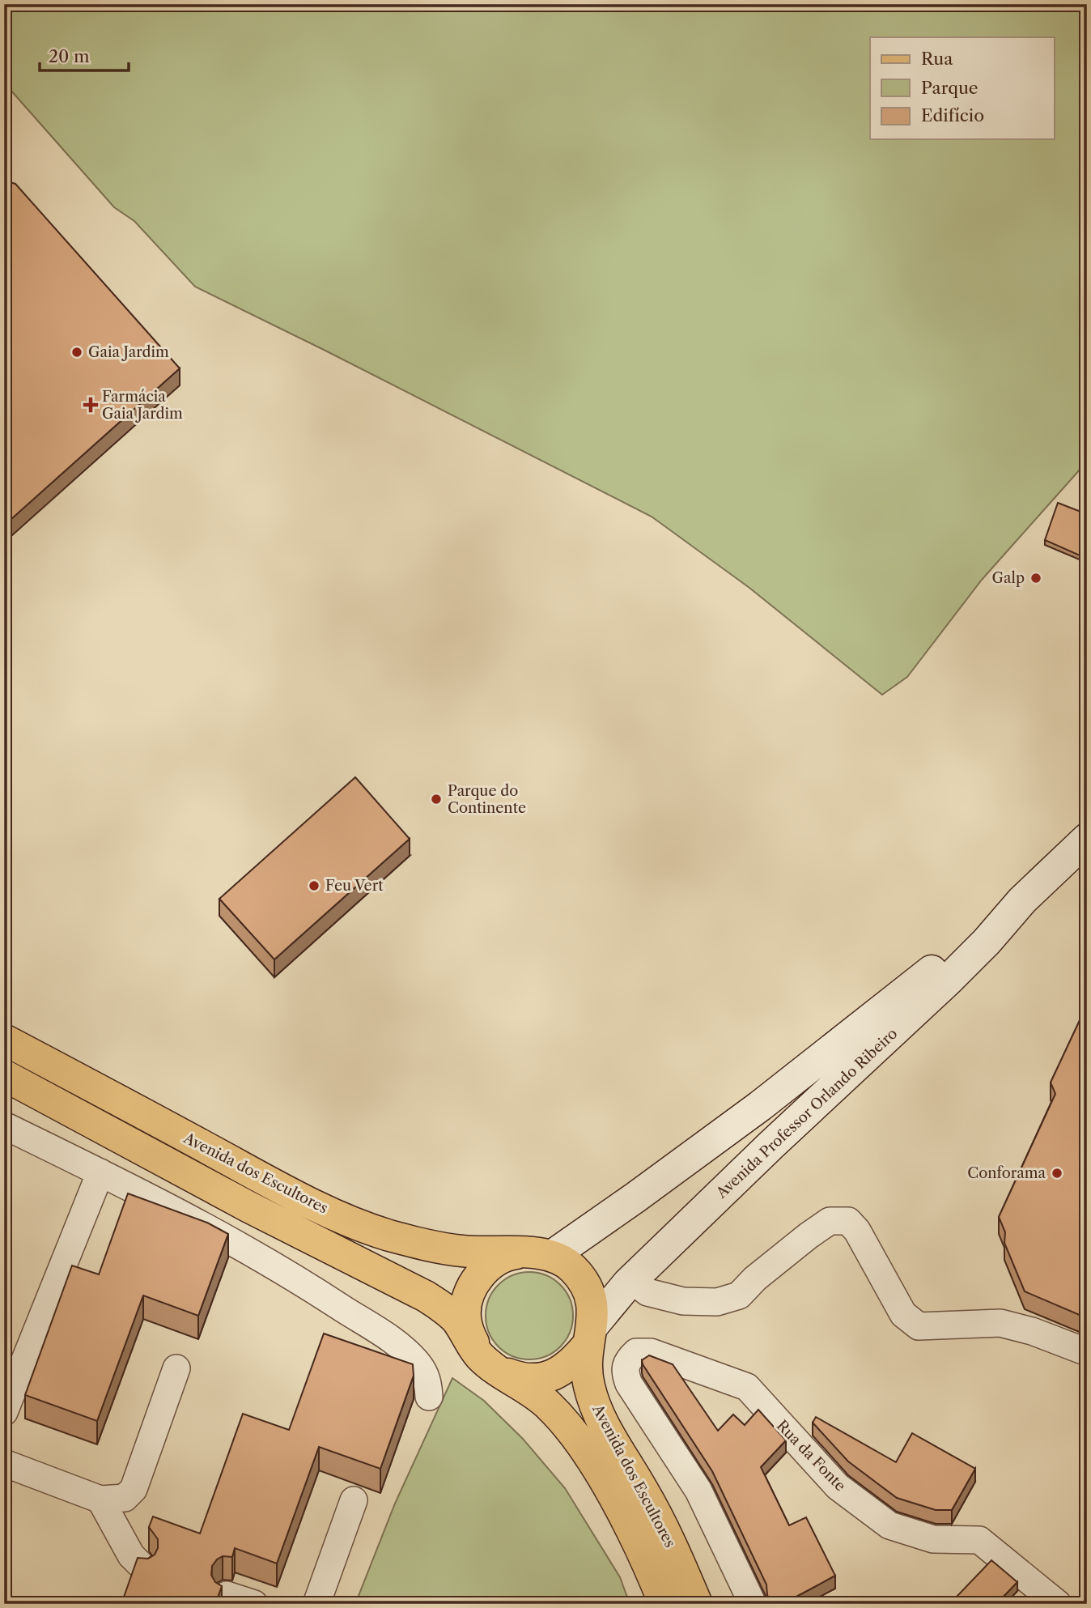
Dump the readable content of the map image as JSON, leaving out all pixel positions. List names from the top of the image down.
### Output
{
  "streets": {
    "main road": ["Avenida Professor Orlando Ribeiro", "Avenida dos Escultores"],
    "street": ["Rua da Fonte"]
  },
  "crossings": [
    ["Avenida Professor Orlando Ribeiro", "Avenida dos Escultores"]
  ],
  "places": {
    "other": [
      "Gaia Jardim",
      "Galp",
      "Parque do Continente",
      "Feu Vert",
      "Conforama"
    ],
    "health": ["Farmácia Gaia Jardim"]
  },
  "legend": ["Rua", "Parque", "Edifício"],
  "scale_bar": "20 m"
}
